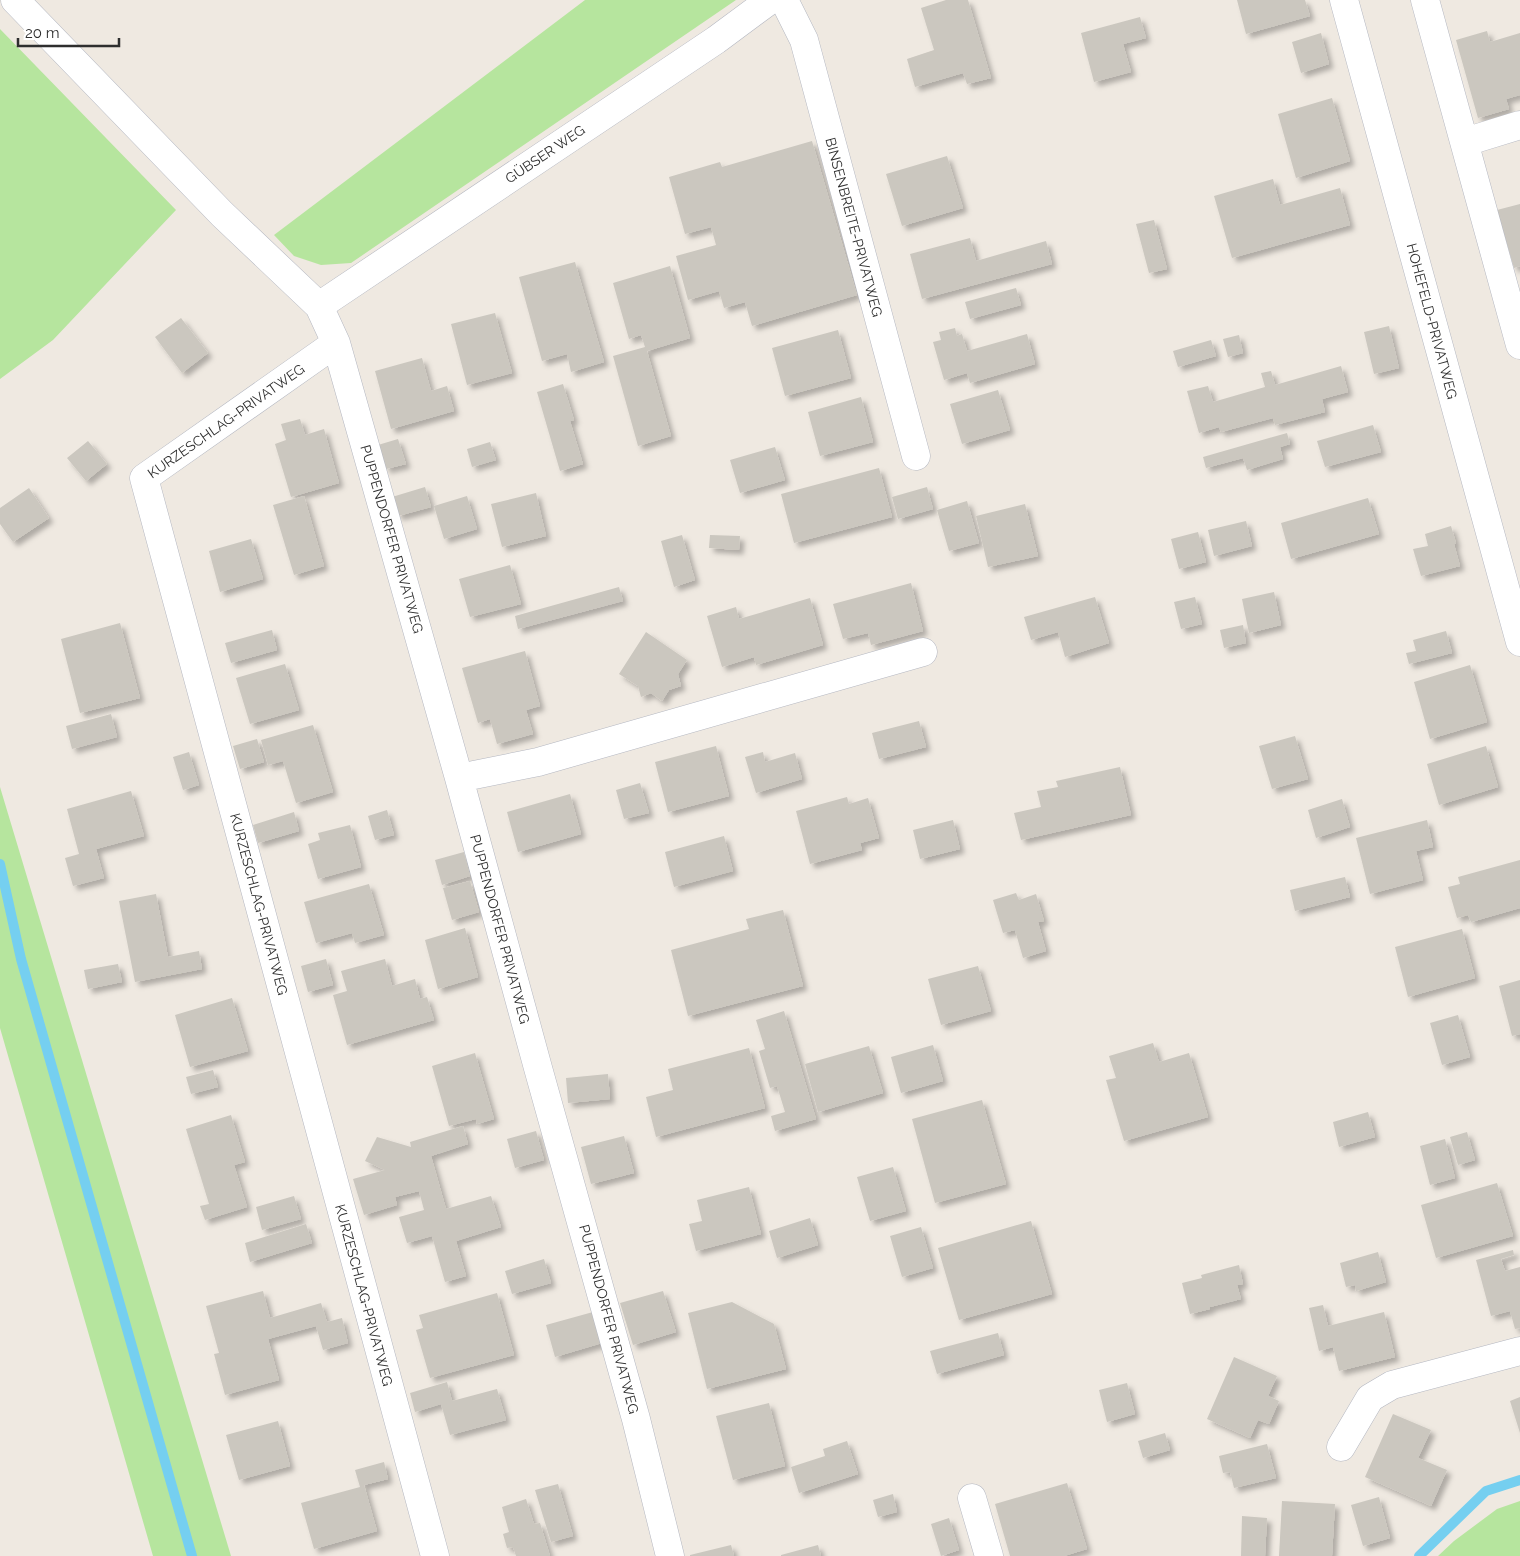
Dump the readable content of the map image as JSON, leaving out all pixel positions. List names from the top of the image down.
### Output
{
  "streets": {
    "street": [
      "GÜBSER WEG",
      "BINSENBREITE-PRIVATWEG",
      "HOHEFELD-PRIVATWEG",
      "KURZESCHLAG-PRIVATWEG",
      "PUPPENDORFER PRIVATWEG"
    ]
  },
  "crossings": [
    ["GÜBSER WEG", "PUPPENDORFER PRIVATWEG"],
    ["KURZESCHLAG-PRIVATWEG", "PUPPENDORFER PRIVATWEG"]
  ],
  "scale_bar": "20 m"
}
